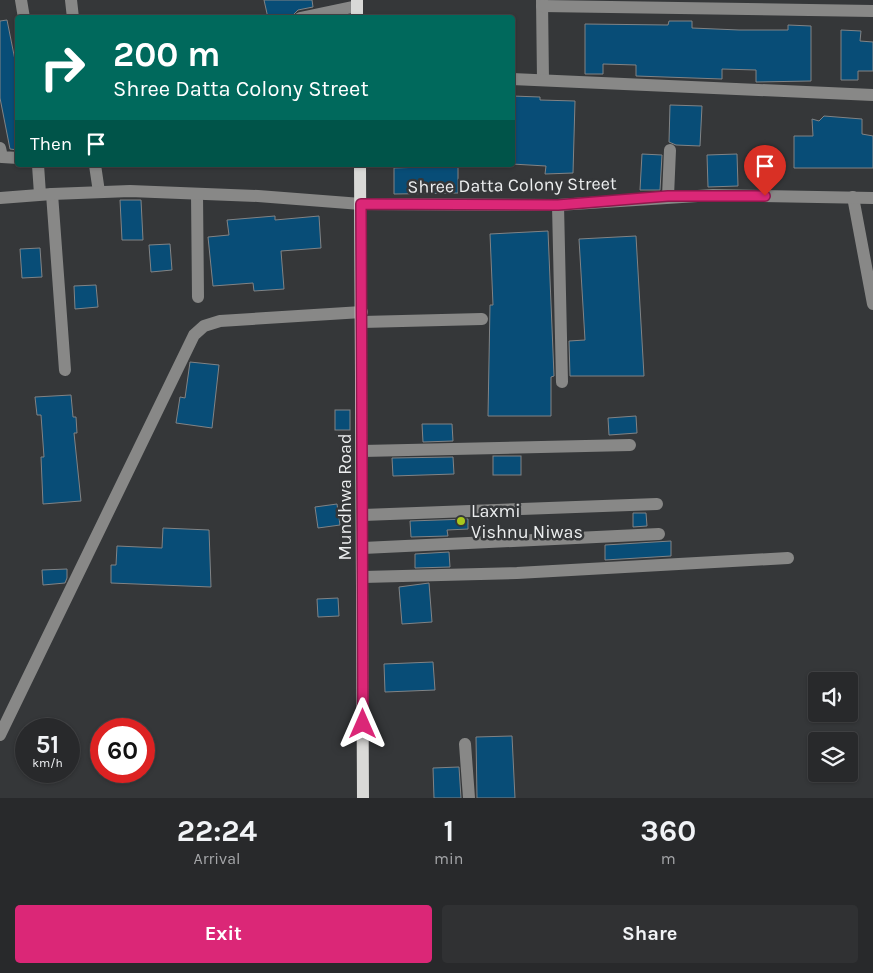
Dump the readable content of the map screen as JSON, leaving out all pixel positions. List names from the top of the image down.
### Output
{
  "streets": {
    "main road": ["Mundhwa Road"],
    "street": ["Shree Datta Colony Street"]
  },
  "crossings": [
    ["Shree Datta Colony Street", "Mundhwa Road"]
  ],
  "places": ["Laxmi Vishnu Niwas"],
  "page": {
    "turn": ["200 m", "Shree Datta Colony Street"],
    "then": "Then",
    "speed": "51 km/h",
    "limit": "60",
    "eta": [
      "22:24",
      "Arrival",
      "1",
      "min",
      "360",
      "m"
    ],
    "buttons": ["Exit", "Share"]
  }
}
